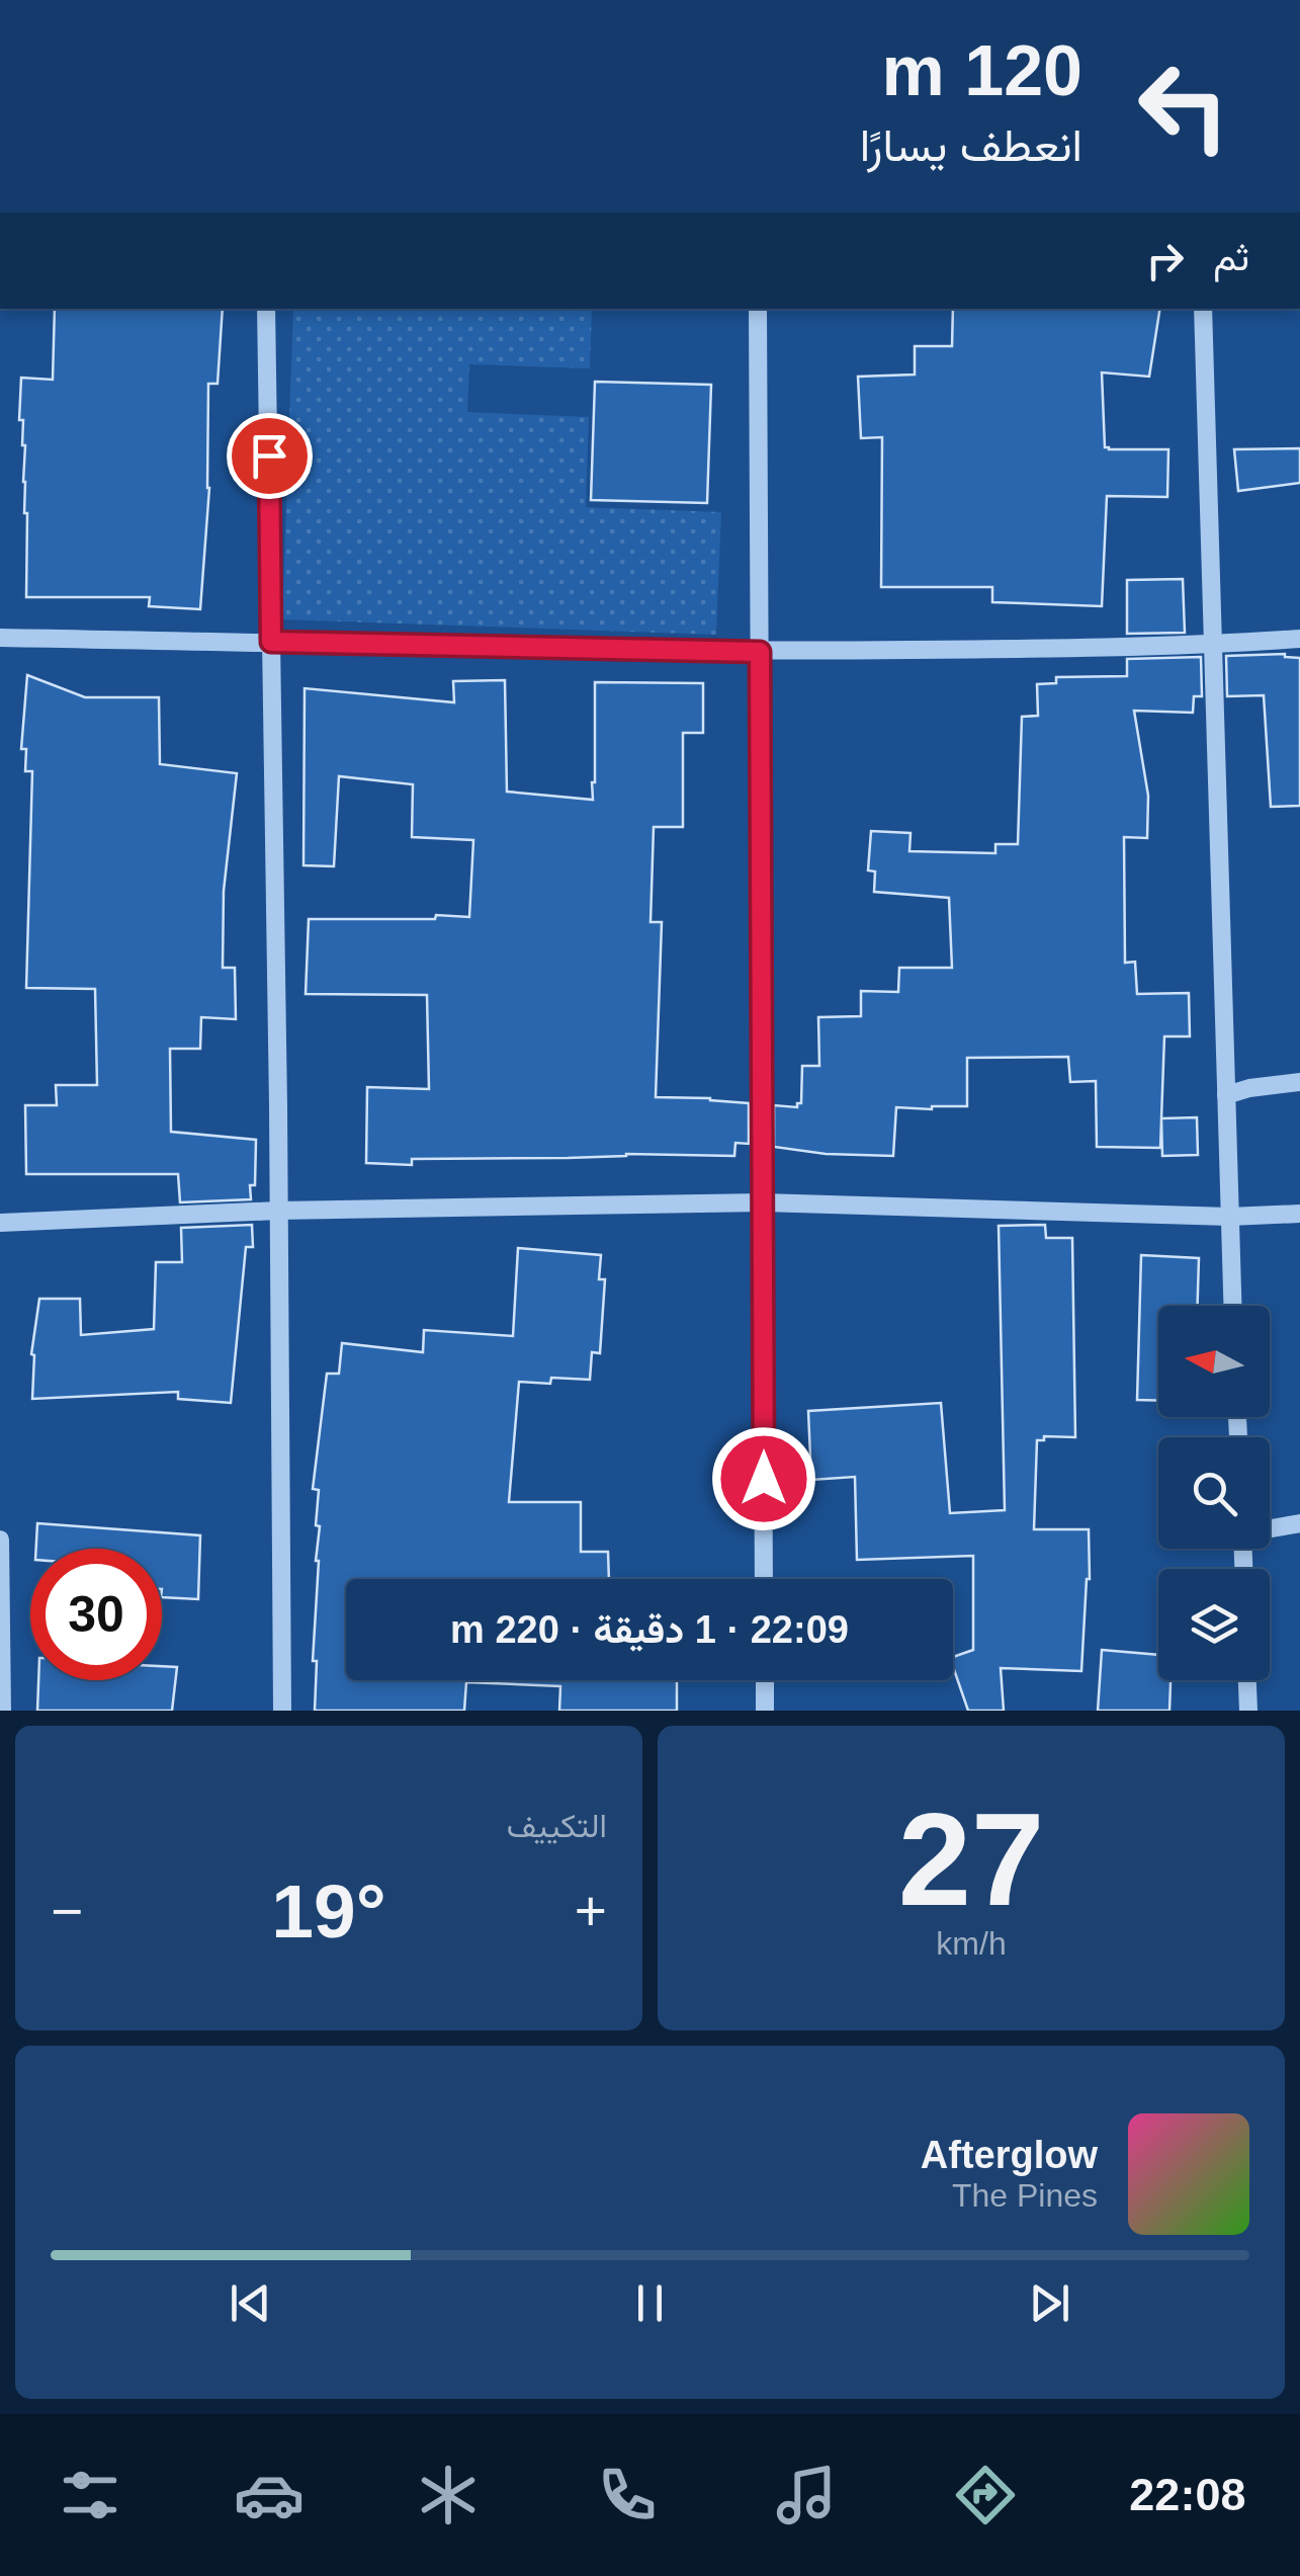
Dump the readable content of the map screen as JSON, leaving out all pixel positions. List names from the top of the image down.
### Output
{
  "north": "left",
  "page": {
    "turn": ["120 m", "انعطف يسارًا"],
    "then": "ثم",
    "limit": "30",
    "trip": "22:09 · 1 دقيقة · 220 m",
    "tile": [
      ["27", "km/h"],
      "التكييف"
    ],
    "heat": ["−", "19°", "+"],
    "song": ["Afterglow", "The Pines"],
    "tabs": "22:08"
  }
}
